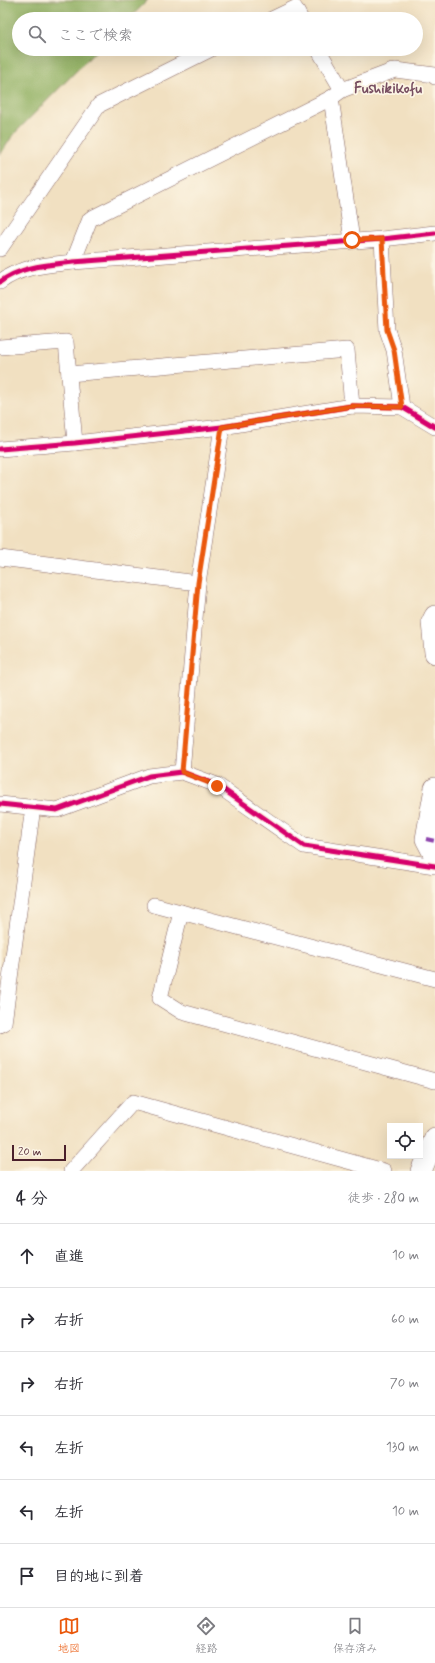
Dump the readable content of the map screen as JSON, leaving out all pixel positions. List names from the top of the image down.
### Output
{
  "districts": ["Fushikikofu"],
  "scale_bar": "20 m",
  "page": {
    "search": "ここで検索",
    "scale": "20 m",
    "heading": ["4 分", "徒歩 · 280 m"],
    "list": [
      ["直進", "10 m"],
      ["右折", "60 m"],
      ["右折", "70 m"],
      ["左折", "130 m"],
      ["左折", "10 m"],
      "目的地に到着"
    ],
    "nav": ["地図", "経路", "保存済み"]
  }
}
